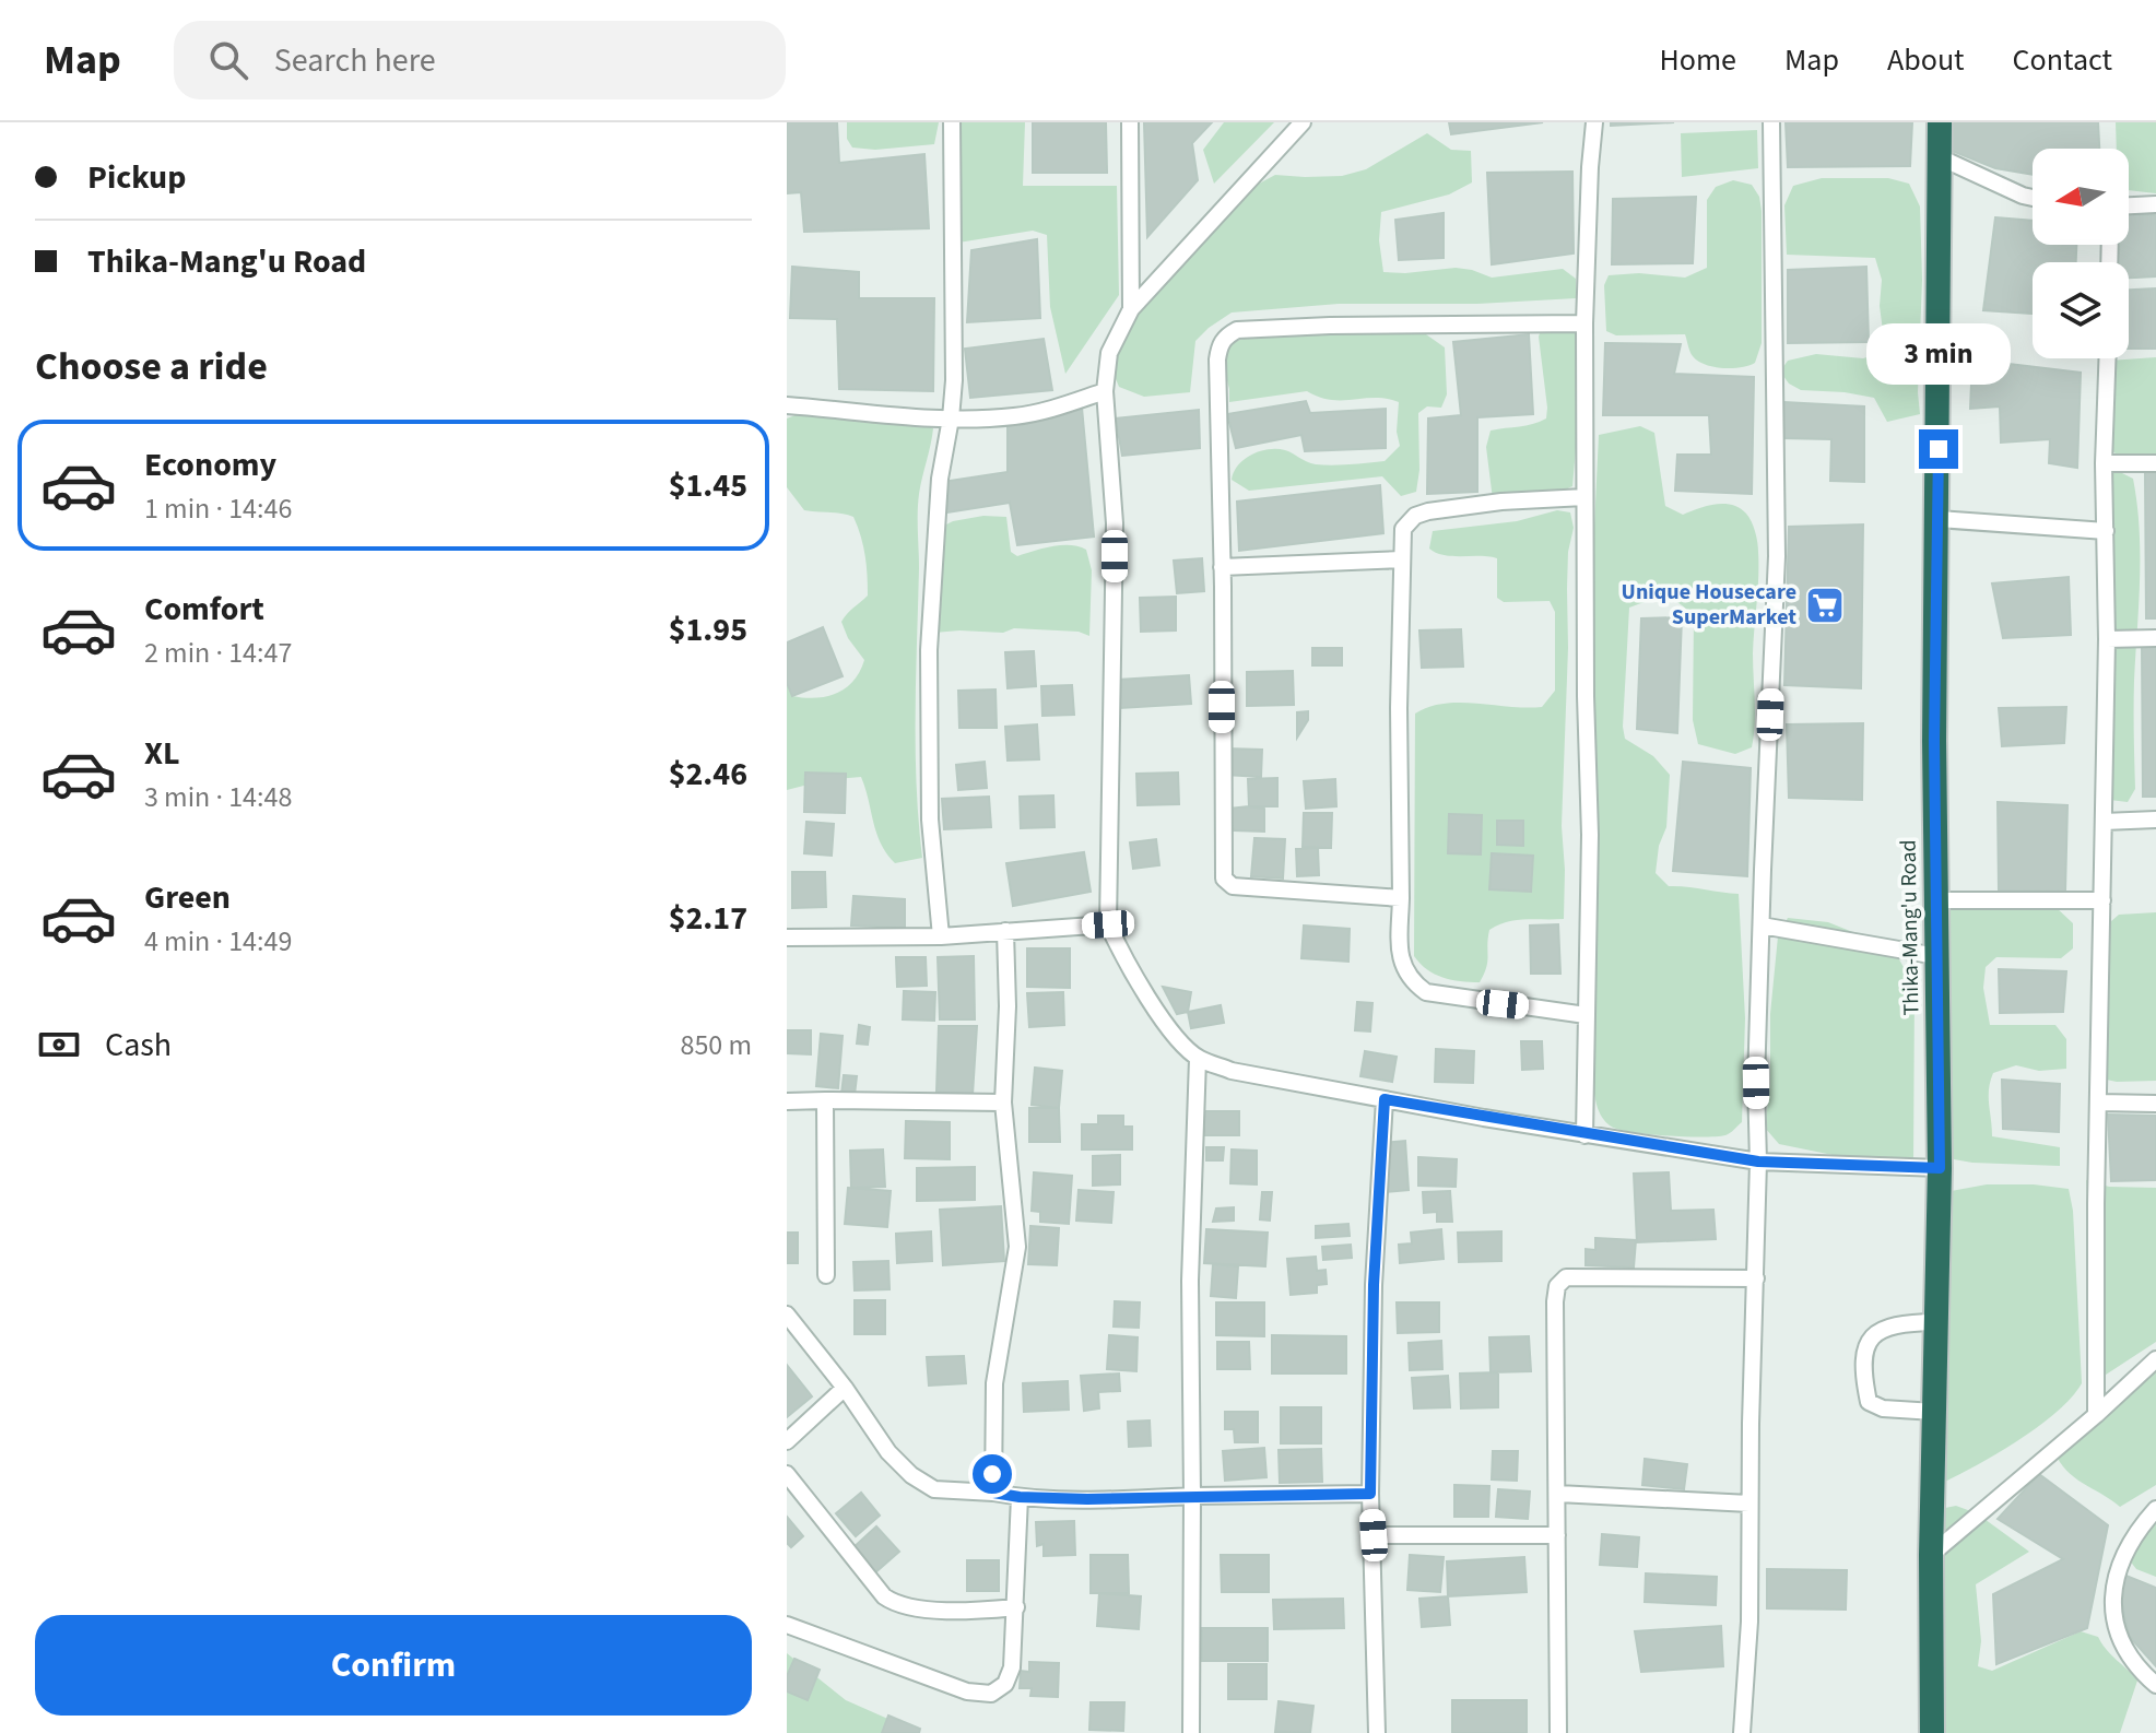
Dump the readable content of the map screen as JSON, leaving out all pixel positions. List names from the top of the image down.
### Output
{
  "streets": {
    "highway": ["Thika-Mang'u Road"]
  },
  "places": {
    "supermarket": ["Unique Housecare SuperMarket"]
  },
  "north": "left",
  "page": {
    "header": "Map",
    "search": "Search here",
    "nav": [
      "Home",
      "Map",
      "About",
      "Contact"
    ],
    "banner": ["Pickup", "Thika-Mang'u Road"],
    "heading": "Choose a ride",
    "bubble": "3 min",
    "list": [
      {
        "name": "Economy",
        "note": "1 min · 14:46",
        "value": "$1.45"
      },
      {
        "name": "Comfort",
        "note": "2 min · 14:47",
        "value": "$1.95"
      },
      {
        "name": "XL",
        "note": "3 min · 14:48",
        "value": "$2.46"
      },
      {
        "name": "Green",
        "note": "4 min · 14:49",
        "value": "$2.17"
      }
    ],
    "pay": ["Cash", "850 m"],
    "buttons": "Confirm"
  }
}
